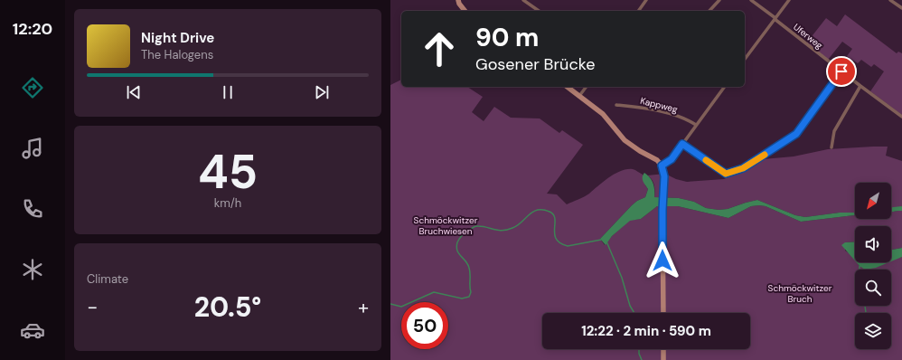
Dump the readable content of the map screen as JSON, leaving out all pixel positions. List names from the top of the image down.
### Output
{
  "streets": {
    "street": ["Uferweg", "Kappweg"]
  },
  "parks": ["Schmöckwitzer Bruchwiesen", "Schmöckwitzer Bruch"],
  "north": "bottom left",
  "page": {
    "tabs": "12:20",
    "turn": ["90 m", "Gosener Brücke"],
    "song": ["Night Drive", "The Halogens"],
    "tile": [
      ["45", "km/h"],
      "Climate"
    ],
    "heat": ["−", "20.5°", "+"],
    "limit": "50",
    "trip": "12:22 · 2 min · 590 m"
  }
}
